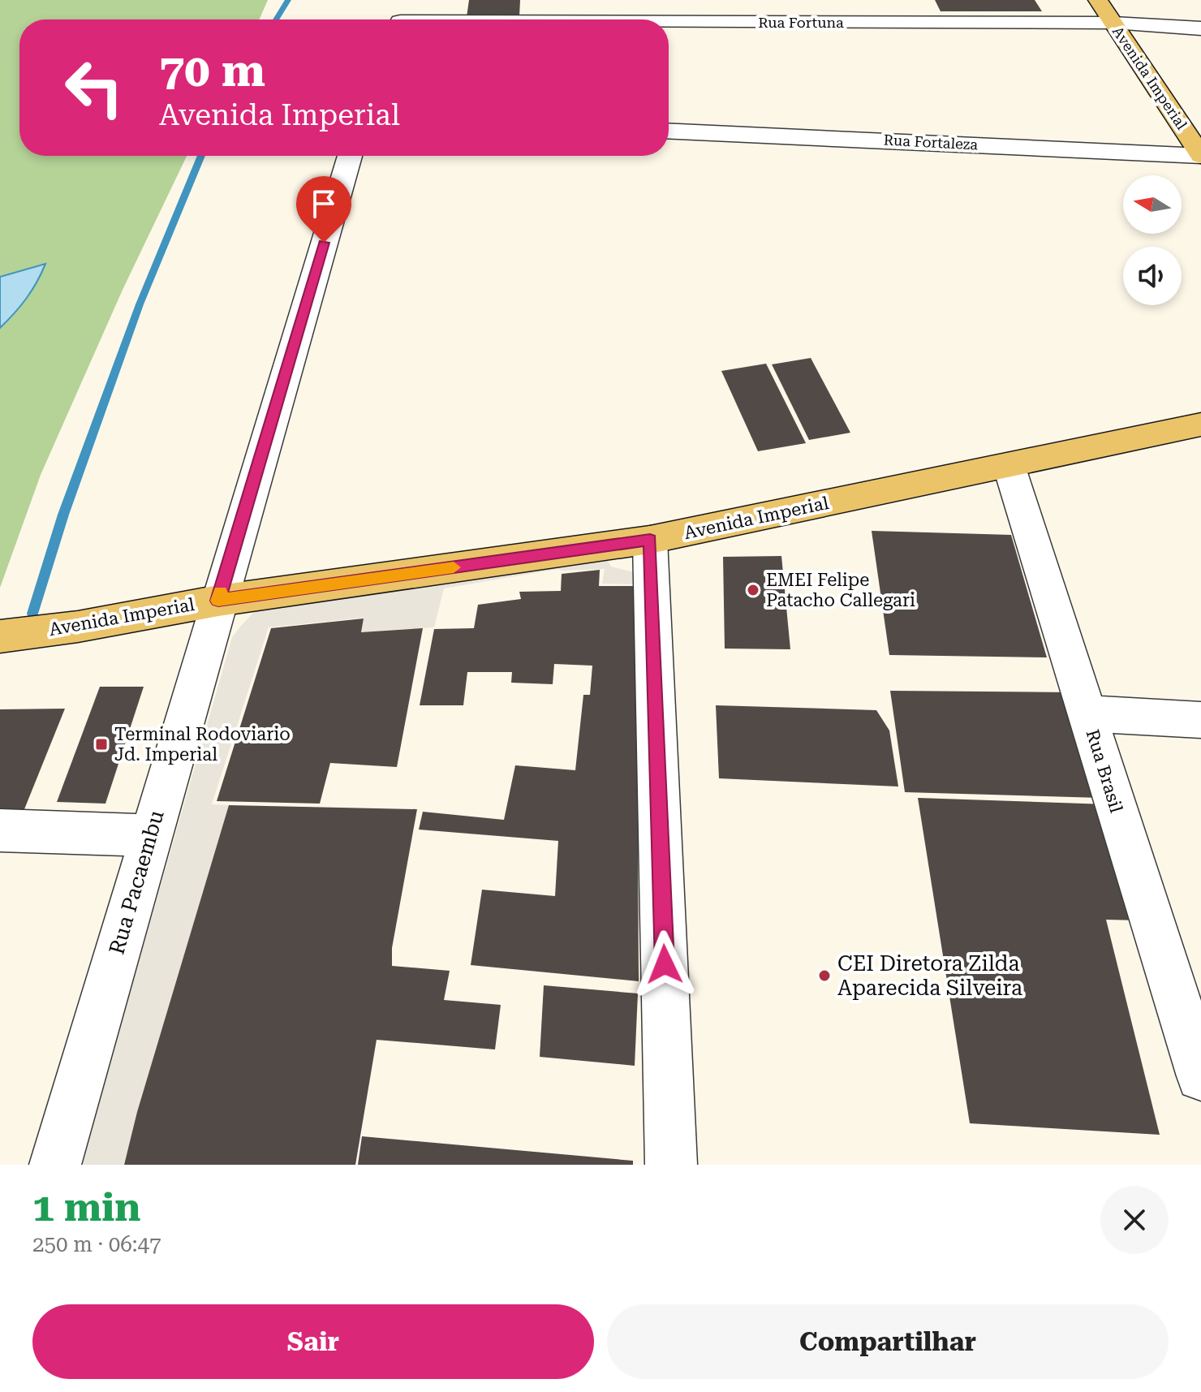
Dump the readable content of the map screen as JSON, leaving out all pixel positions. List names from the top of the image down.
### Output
{
  "streets": {
    "main road": ["Avenida Imperial"],
    "street": [
      "Rua Fortuna",
      "Rua Fortaleza",
      "Rua Brasil",
      "Rua Pacaembu"
    ]
  },
  "crossings": [
    ["Rua Fortuna", "Avenida Imperial"],
    ["Avenida Imperial", "Rua Fortaleza"],
    ["Avenida Imperial", "Rua Brasil"],
    ["Avenida Imperial", "Rua Pacaembu"]
  ],
  "places": {
    "other": ["EMEI Felipe Patacho Callegari", "CEI Diretora Zilda Aparecida Silveira"],
    "transit": ["Terminal Rodoviario Jd. Imperial"]
  },
  "north": "left",
  "page": {
    "turn": ["70 m", "Avenida Imperial"],
    "heading": ["1 min", "250 m · 06:47"],
    "buttons": ["Sair", "Compartilhar"]
  }
}
